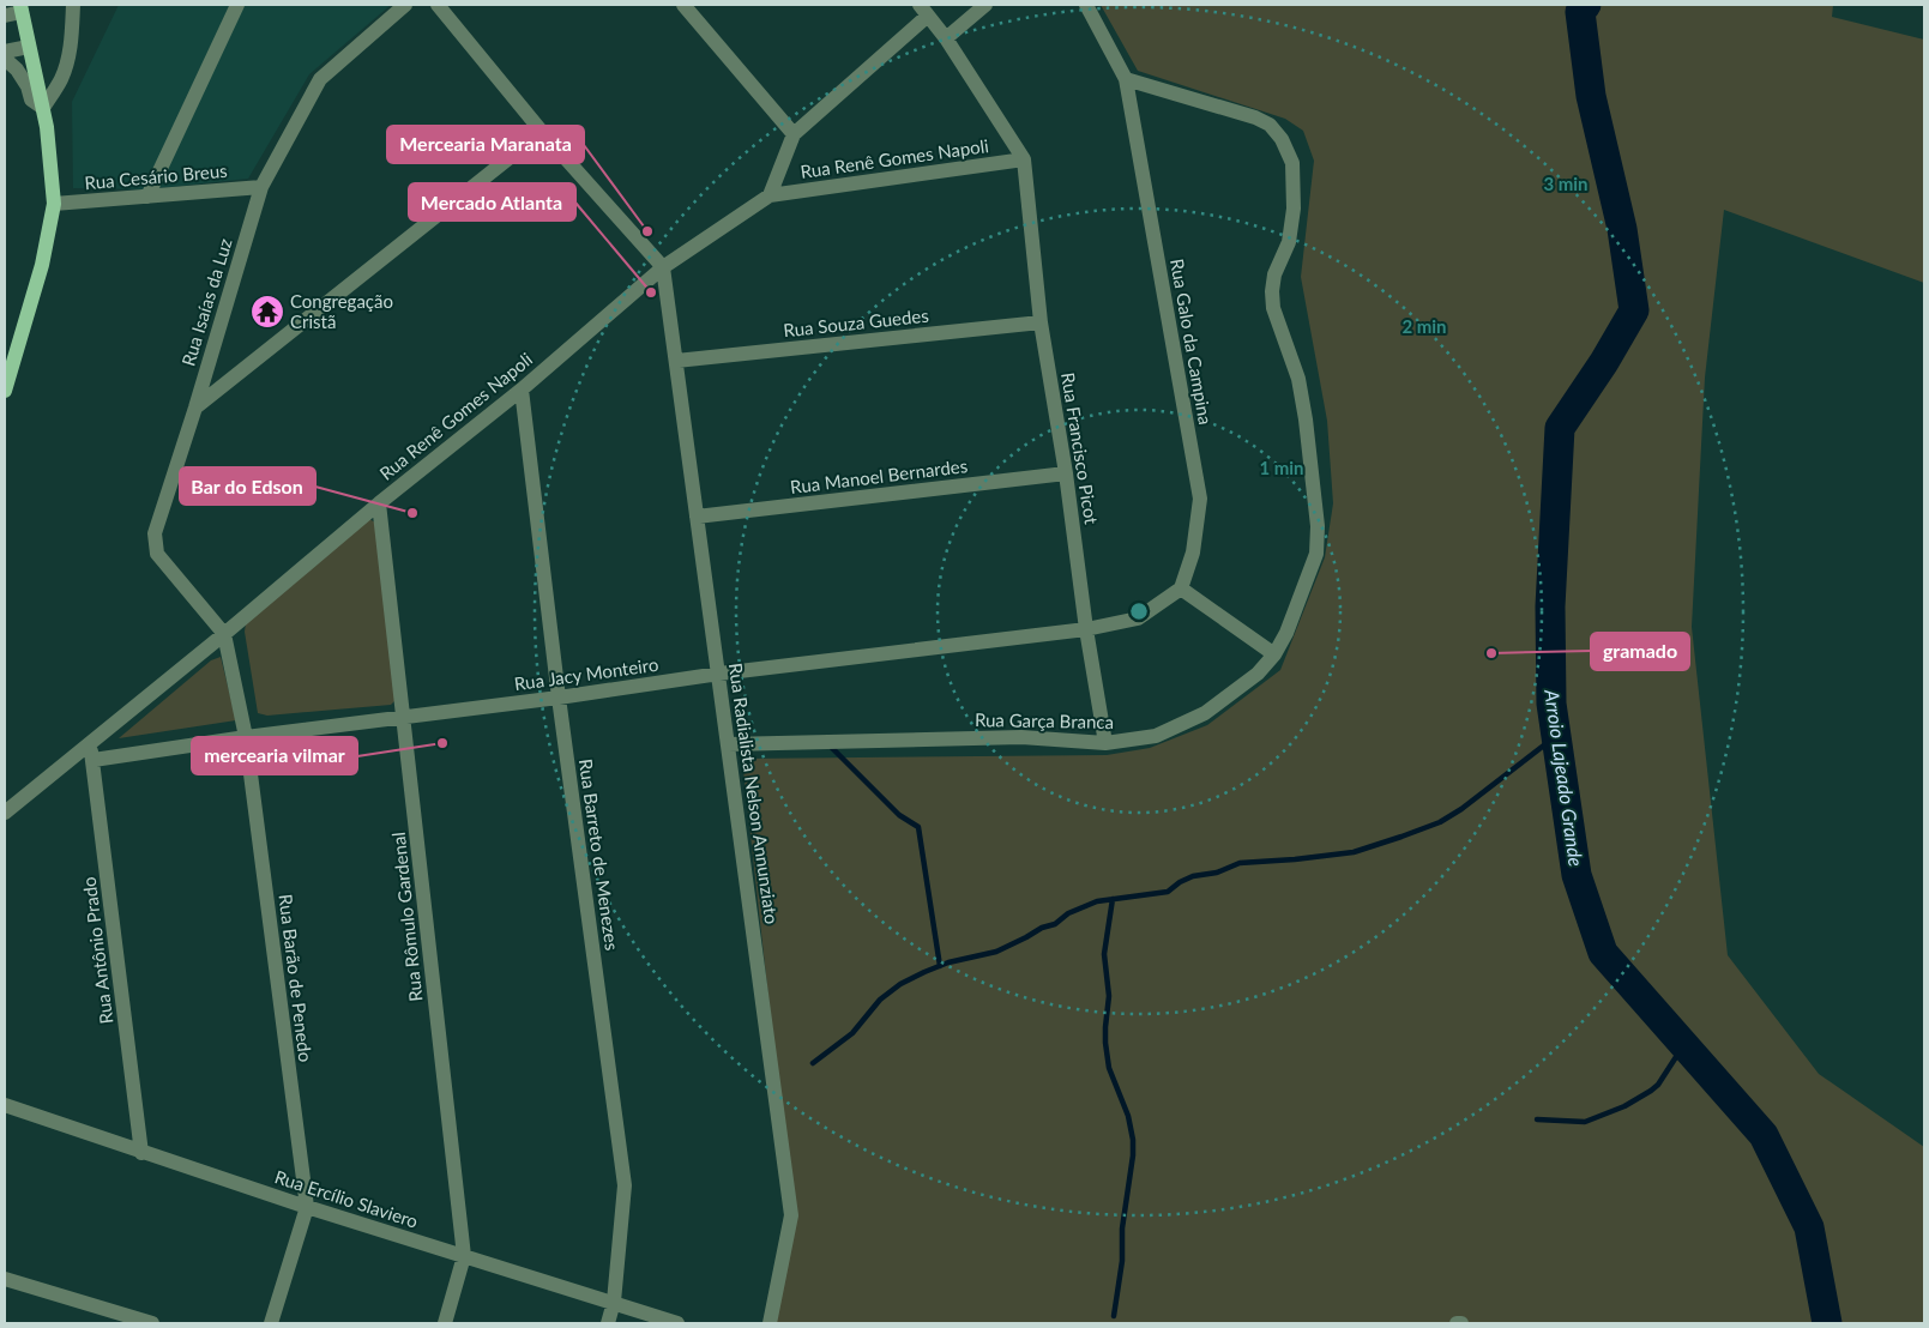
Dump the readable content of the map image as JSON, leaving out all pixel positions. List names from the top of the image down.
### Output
{
  "streets": {
    "street": [
      "Rua Renê Gomes Napoli",
      "Rua Cesário Breus",
      "Rua Isaías da Luz",
      "Rua Souza Guedes",
      "Rua Galo da Campina",
      "Rua Francisco Picot",
      "Rua Manoel Bernardes",
      "Rua Jacy Monteiro",
      "Rua Garça Branca",
      "Rua Radialista Nelson Annunziato",
      "Rua Barreto de Menezes",
      "Rua Rômulo Gardenal",
      "Rua Antônio Prado",
      "Rua Barão de Penedo",
      "Rua Ercílio Slaviero"
    ]
  },
  "crossings": [
    ["Rua Renê Gomes Napoli", "Rua Isaías da Luz"],
    ["Rua Renê Gomes Napoli", "Rua Francisco Picot"],
    ["Rua Renê Gomes Napoli", "Rua Jacy Monteiro"],
    ["Rua Renê Gomes Napoli", "Rua Radialista Nelson Annunziato"],
    ["Rua Renê Gomes Napoli", "Rua Barreto de Menezes"],
    ["Rua Renê Gomes Napoli", "Rua Rômulo Gardenal"],
    ["Rua Renê Gomes Napoli", "Rua Antônio Prado"],
    ["Rua Renê Gomes Napoli", "Rua Barão de Penedo"],
    ["Rua Cesário Breus", "Rua Isaías da Luz"],
    ["Rua Isaías da Luz", "Rua Barão de Penedo"],
    ["Rua Souza Guedes", "Rua Francisco Picot"],
    ["Rua Souza Guedes", "Rua Radialista Nelson Annunziato"],
    ["Rua Galo da Campina", "Rua Garça Branca"],
    ["Rua Francisco Picot", "Rua Manoel Bernardes"],
    ["Rua Francisco Picot", "Rua Jacy Monteiro"],
    ["Rua Francisco Picot", "Rua Garça Branca"],
    ["Rua Manoel Bernardes", "Rua Radialista Nelson Annunziato"],
    ["Rua Jacy Monteiro", "Rua Radialista Nelson Annunziato"],
    ["Rua Jacy Monteiro", "Rua Barreto de Menezes"],
    ["Rua Jacy Monteiro", "Rua Rômulo Gardenal"],
    ["Rua Jacy Monteiro", "Rua Antônio Prado"],
    ["Rua Jacy Monteiro", "Rua Barão de Penedo"],
    ["Rua Garça Branca", "Rua Radialista Nelson Annunziato"],
    ["Rua Barreto de Menezes", "Rua Ercílio Slaviero"],
    ["Rua Rômulo Gardenal", "Rua Ercílio Slaviero"],
    ["Rua Antônio Prado", "Rua Ercílio Slaviero"],
    ["Rua Barão de Penedo", "Rua Ercílio Slaviero"]
  ],
  "water": ["Arroio Lajeado Grande"],
  "places": {
    "other": [
      "Mercearia Maranata",
      "Mercado Atlanta",
      "Bar do Edson",
      "gramado",
      "mercearia vilmar"
    ],
    "temple": ["Congregação Cristã"]
  },
  "rings": ["3 min", "2 min", "1 min"]
}
